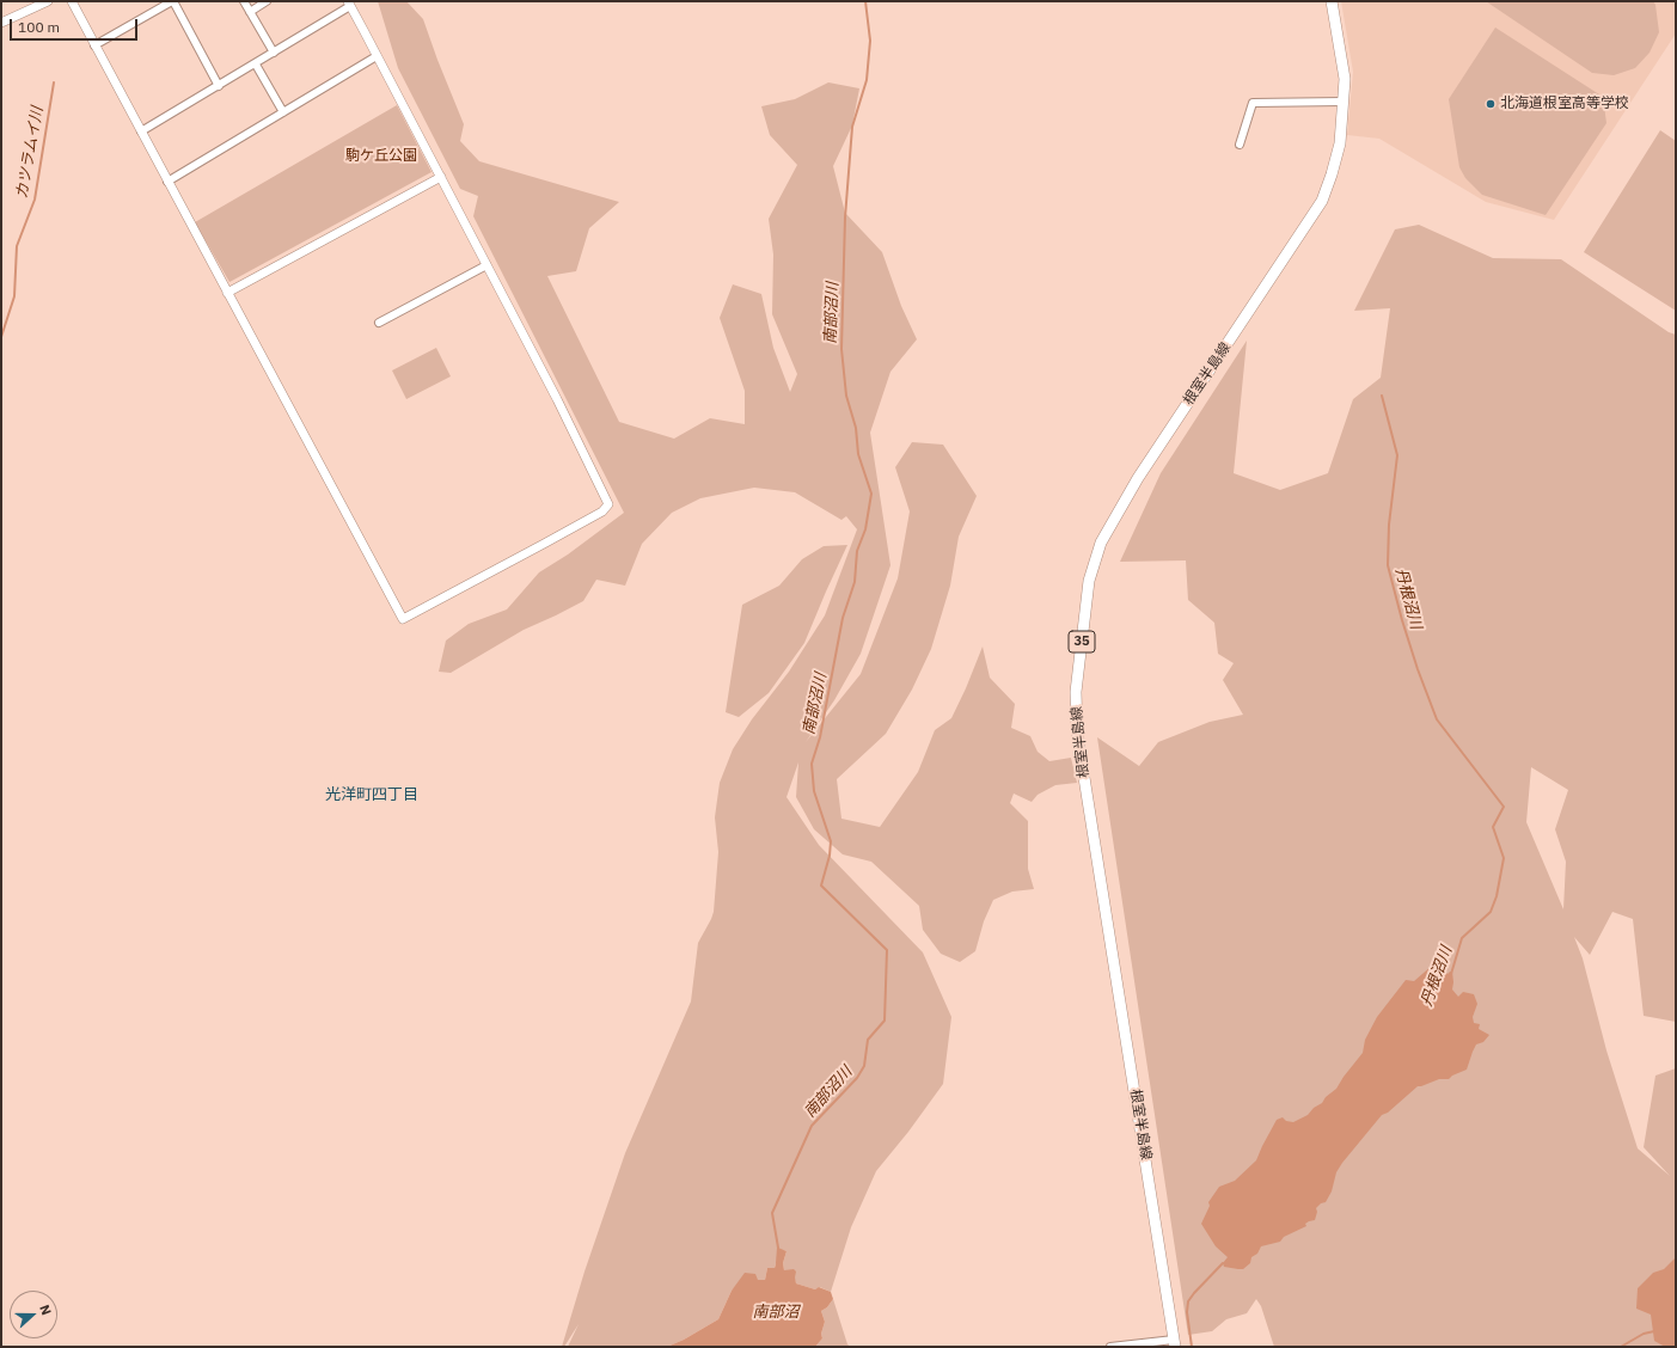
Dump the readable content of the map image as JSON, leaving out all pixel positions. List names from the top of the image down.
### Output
{
  "streets": {
    "main road": ["根室半島線", "35"]
  },
  "districts": ["光洋町四丁目"],
  "water": [
    "カツラムイ川",
    "南部沼川",
    "丹根沼川",
    "南部沼"
  ],
  "parks": ["駒ケ丘公園"],
  "places": ["北海道根室高等学校"],
  "scale_bar": "100 m",
  "north": "right"
}
